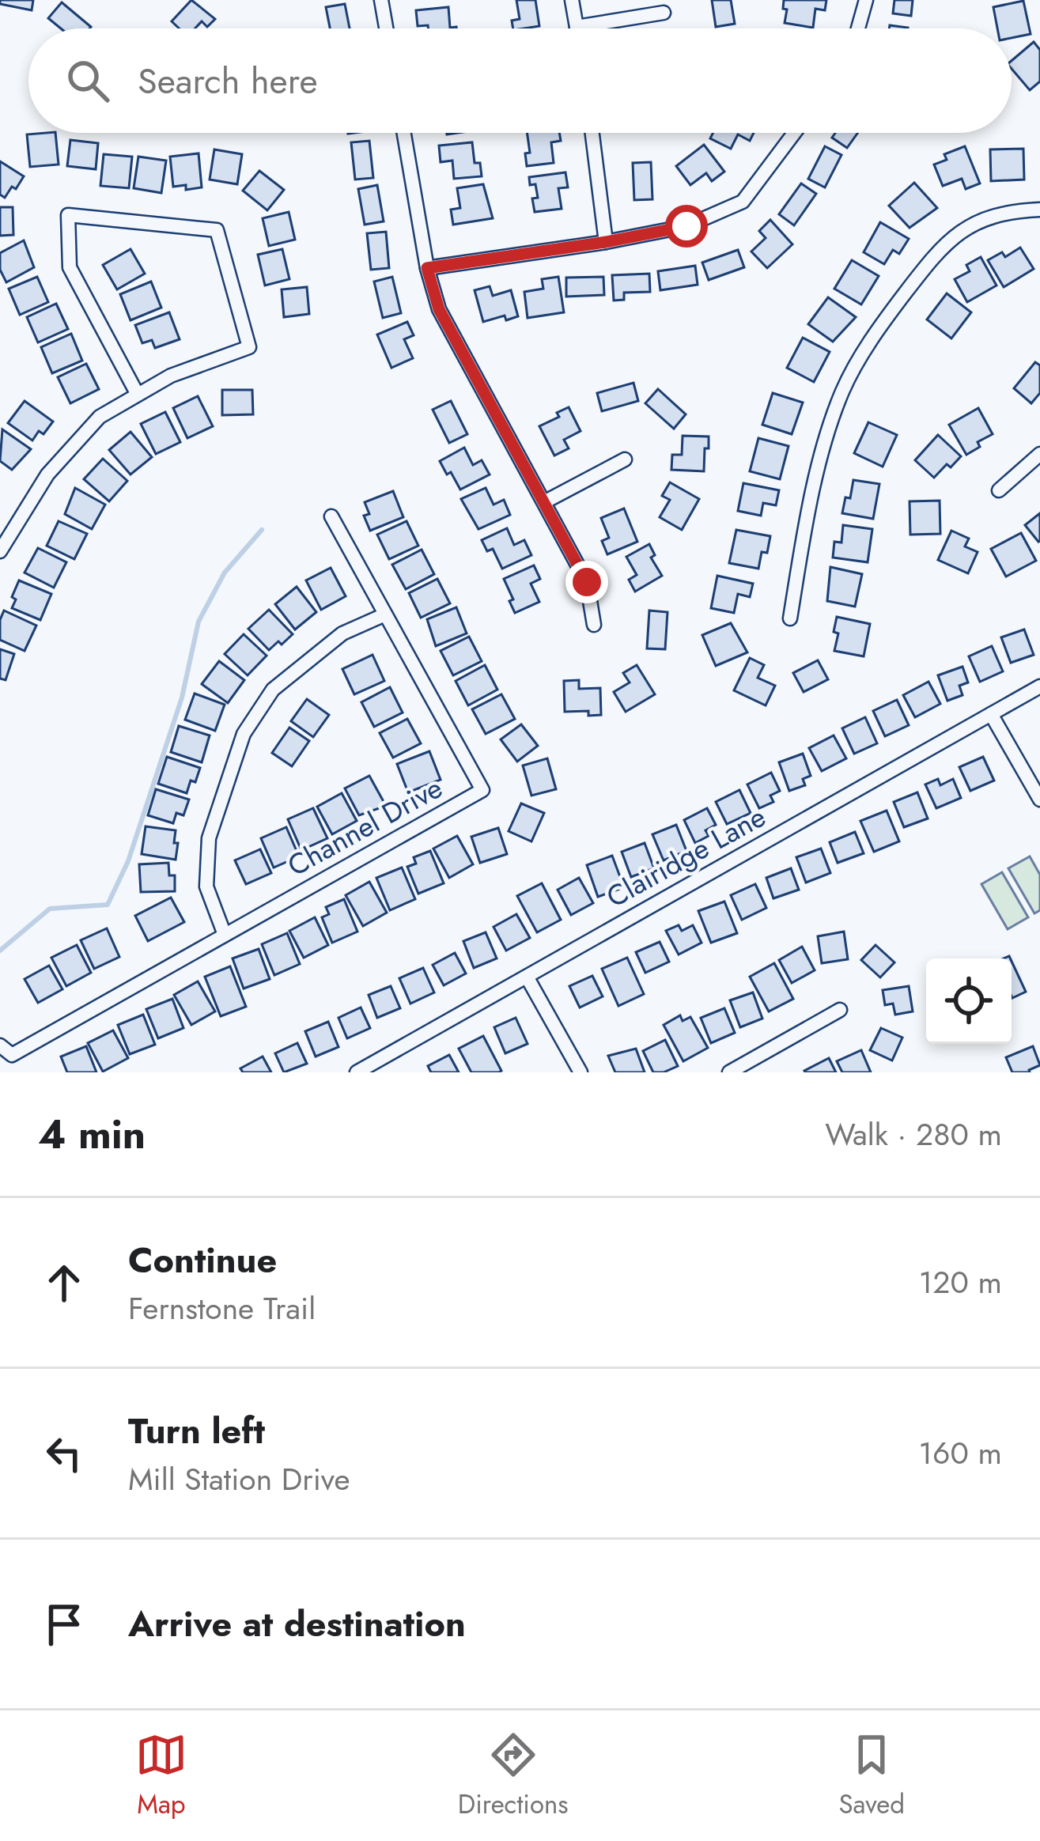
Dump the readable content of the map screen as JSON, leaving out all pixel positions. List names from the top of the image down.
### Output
{
  "streets": {
    "street": ["Channel Drive", "Clairidge Lane"]
  },
  "page": {
    "search": "Search here",
    "heading": ["4 min", "Walk · 280 m"],
    "list": [
      ["Continue", "Fernstone Trail", "120 m"],
      ["Turn left", "Mill Station Drive", "160 m"],
      "Arrive at destination"
    ],
    "nav": ["Map", "Directions", "Saved"]
  }
}
